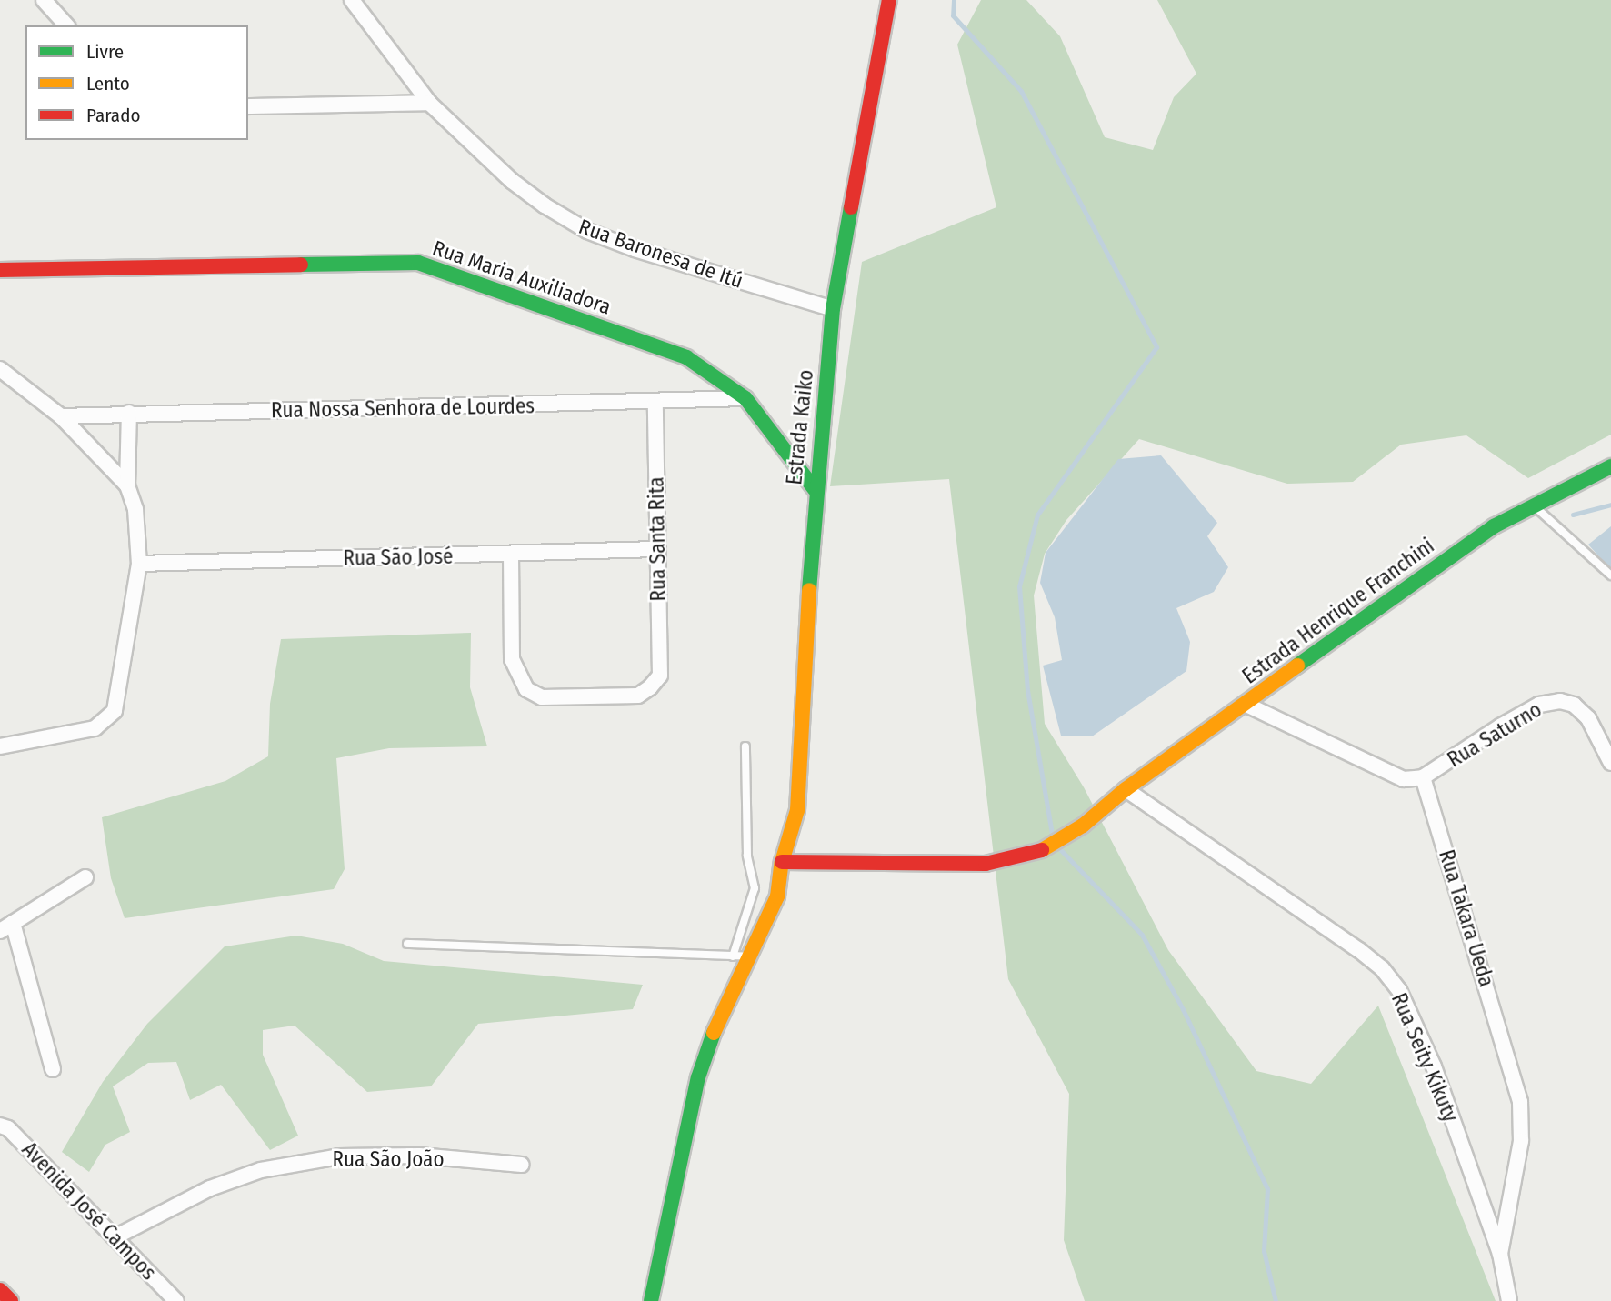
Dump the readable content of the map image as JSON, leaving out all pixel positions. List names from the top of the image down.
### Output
{
  "streets": {
    "street": [
      "Rua Baronesa de Itú",
      "Rua Maria Auxiliadora",
      "Rua Nossa Senhora de Lourdes",
      "Estrada Kaiko",
      "Rua Santa Rita",
      "Rua São José",
      "Estrada Henrique Franchini",
      "Rua Saturno",
      "Rua Takara Ueda",
      "Rua Seity Kikuty",
      "Rua São João",
      "Avenida José Campos"
    ]
  },
  "crossings": [
    ["Rua Baronesa de Itú", "Estrada Kaiko"],
    ["Rua Maria Auxiliadora", "Rua Nossa Senhora de Lourdes"],
    ["Rua Maria Auxiliadora", "Estrada Kaiko"],
    ["Rua Nossa Senhora de Lourdes", "Rua Santa Rita"],
    ["Estrada Kaiko", "Estrada Henrique Franchini"],
    ["Rua Santa Rita", "Rua São José"],
    ["Estrada Henrique Franchini", "Rua Seity Kikuty"],
    ["Rua Saturno", "Rua Takara Ueda"],
    ["Rua Takara Ueda", "Rua Seity Kikuty"],
    ["Rua São João", "Avenida José Campos"]
  ],
  "legend": ["Livre", "Lento", "Parado"]
}
